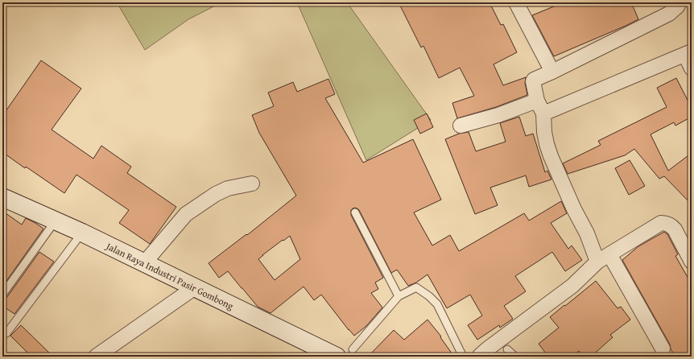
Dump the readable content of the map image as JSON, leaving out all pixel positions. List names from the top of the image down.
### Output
{
  "streets": {
    "main road": ["Jalan Raya Industri Pasir Gombong"]
  }
}
